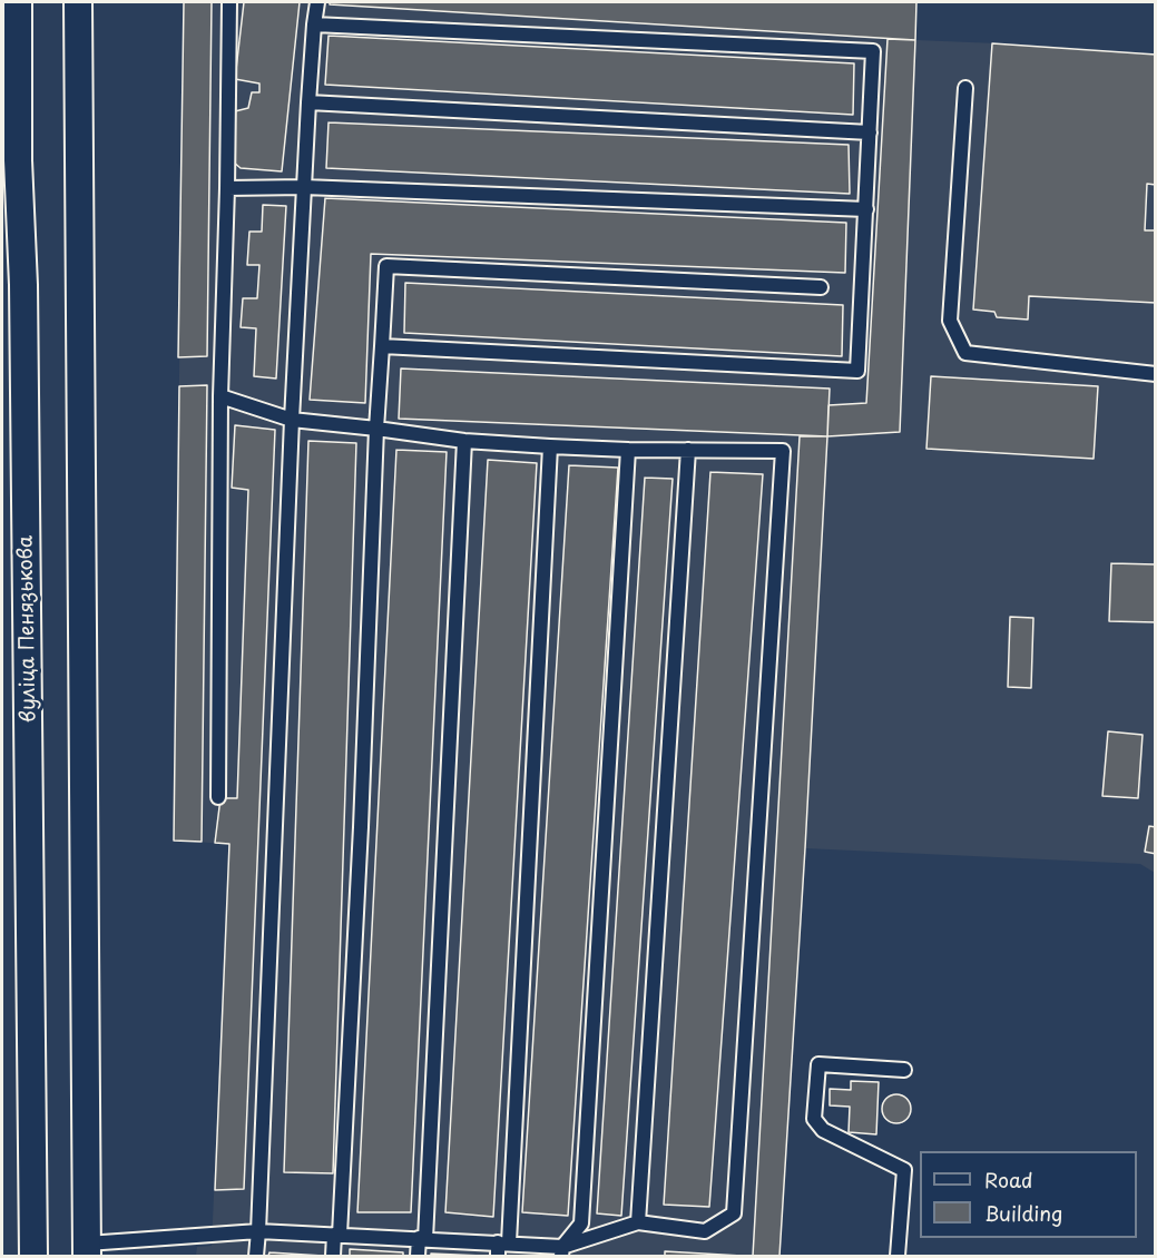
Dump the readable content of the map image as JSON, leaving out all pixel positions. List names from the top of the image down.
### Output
{
  "streets": {
    "street": ["вуліца Пенязькова"]
  },
  "legend": ["Road", "Building"]
}
